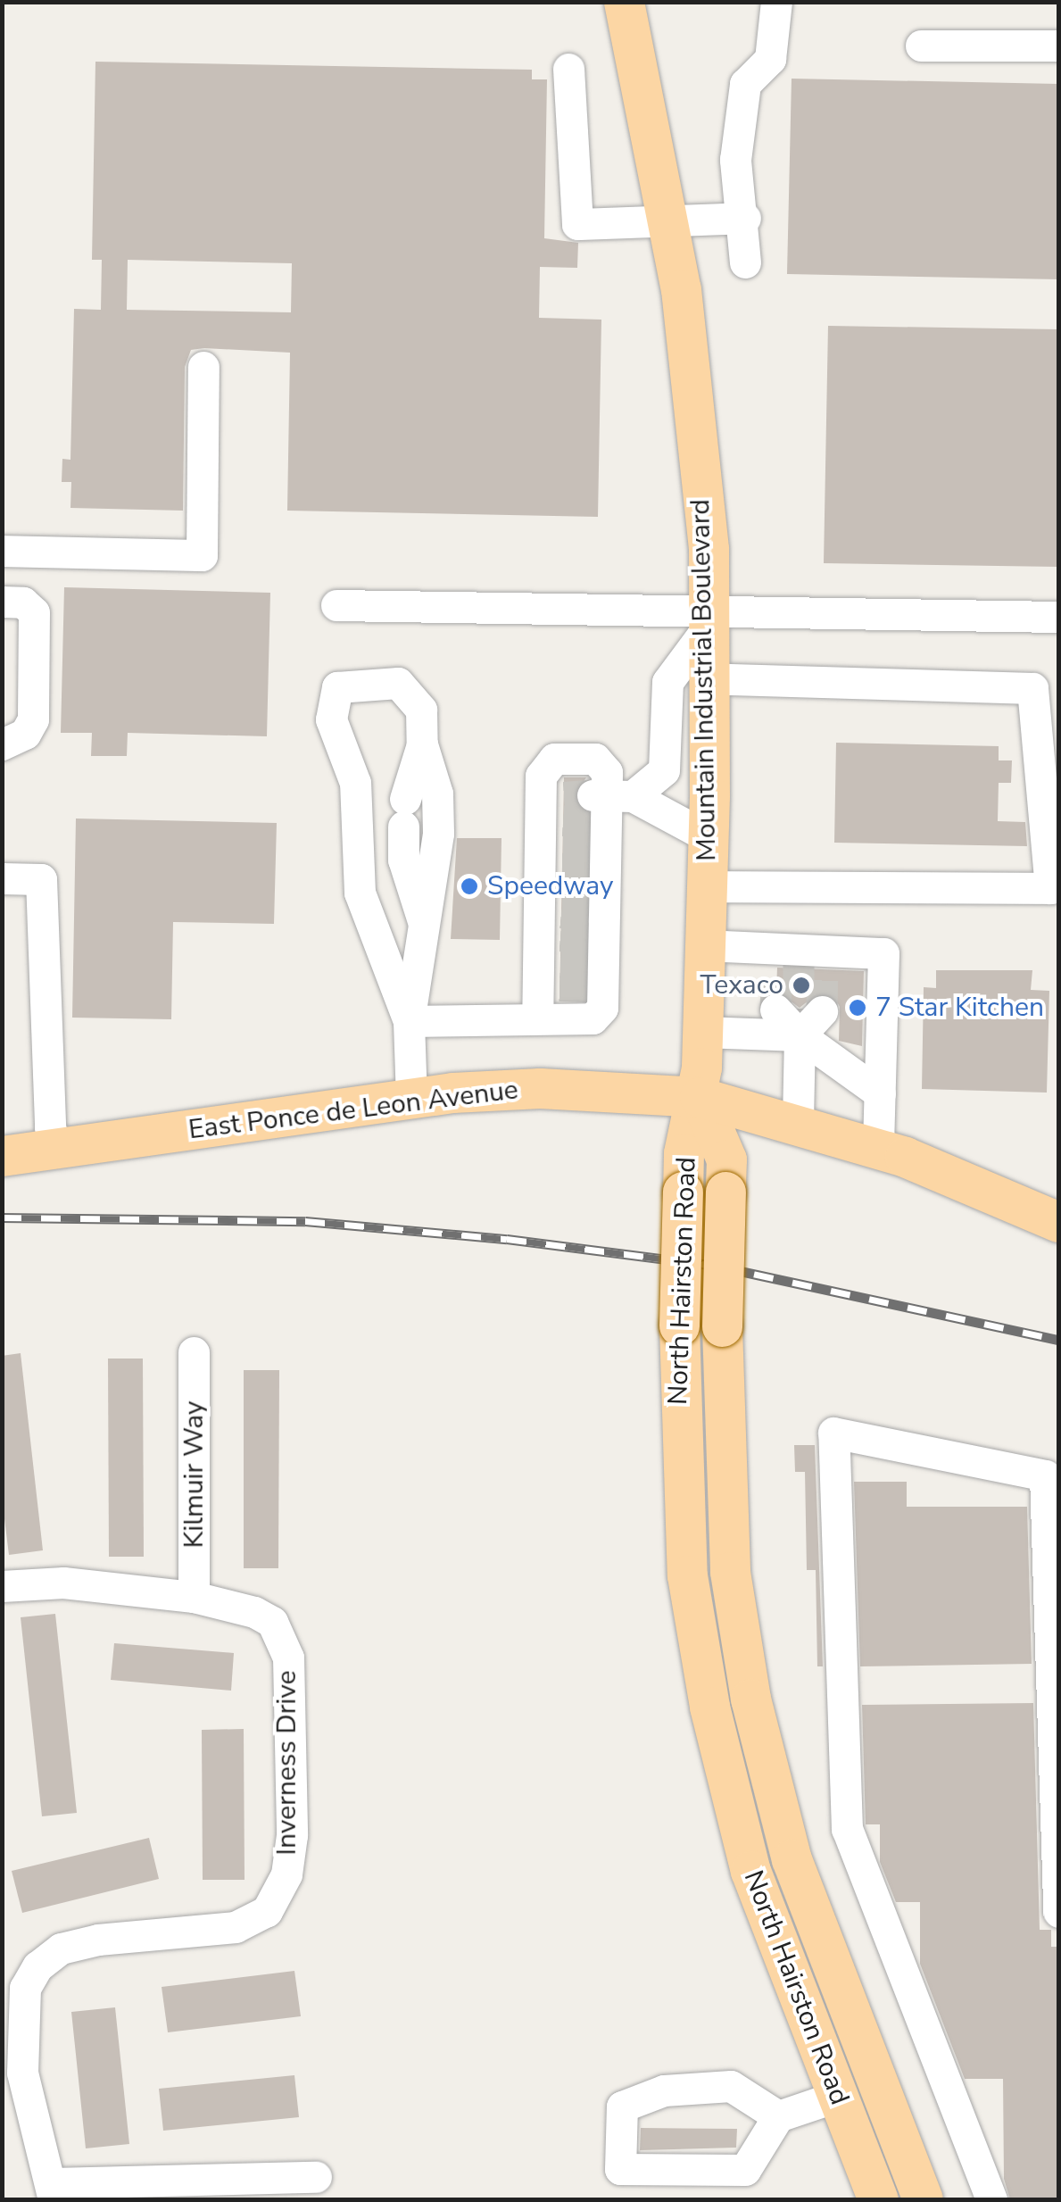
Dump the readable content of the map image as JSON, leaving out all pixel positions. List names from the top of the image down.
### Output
{
  "streets": {
    "main road": ["Mountain Industrial Boulevard", "East Ponce de Leon Avenue", "North Hairston Road"],
    "street": ["Kilmuir Way", "Inverness Drive"]
  },
  "crossings": [
    ["Mountain Industrial Boulevard", "East Ponce de Leon Avenue"],
    ["Mountain Industrial Boulevard", "North Hairston Road"],
    ["East Ponce de Leon Avenue", "North Hairston Road"],
    ["Kilmuir Way", "Inverness Drive"]
  ],
  "places": ["Speedway", "Texaco", "7 Star Kitchen"]
}
